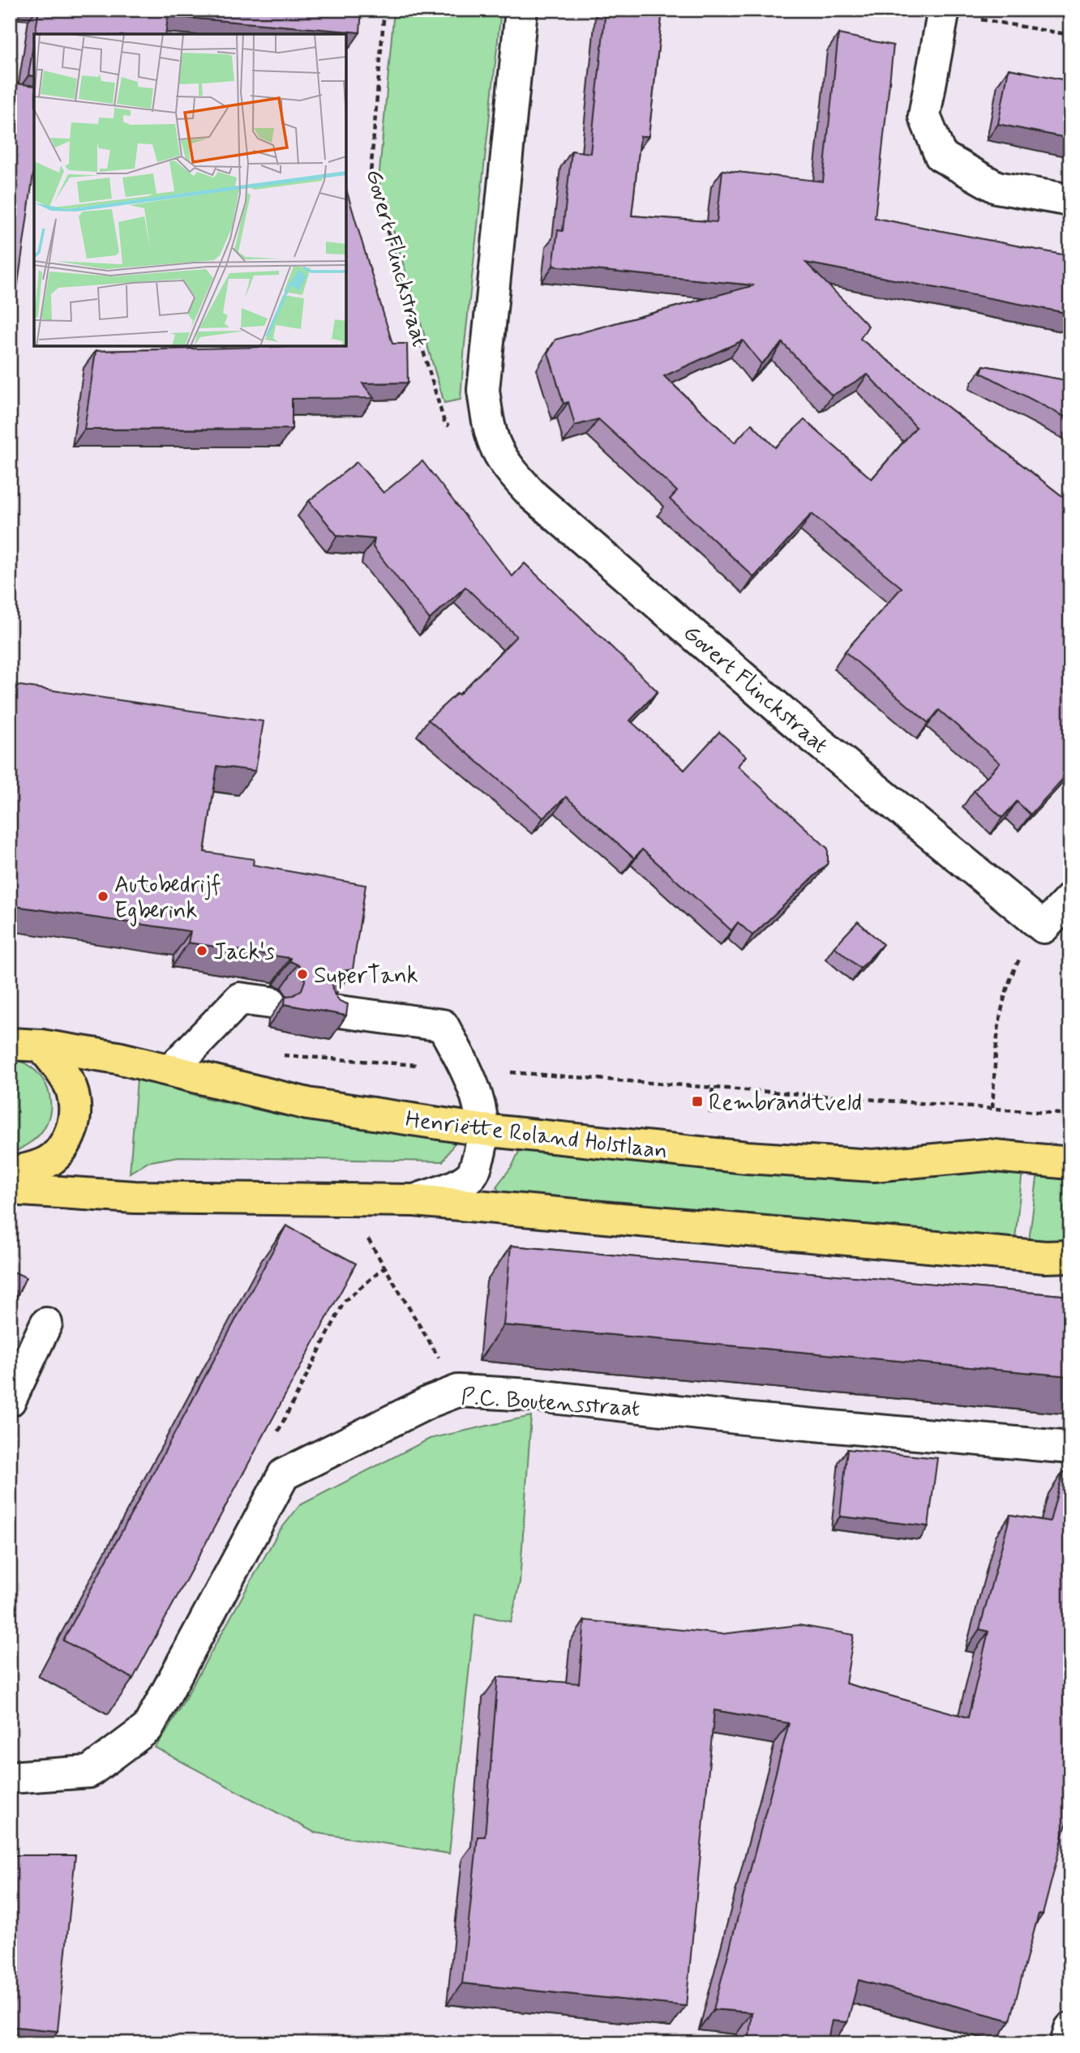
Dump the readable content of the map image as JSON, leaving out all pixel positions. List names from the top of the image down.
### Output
{
  "streets": {
    "main road": ["Henriëtte Roland Holstlaan"],
    "street": ["Govert Flinckstraat", "P.C. Boutensstraat"]
  },
  "places": {
    "other": ["Autobedrijf Egberink", "Jack's", "SuperTank"],
    "transit": ["Rembrandtveld"]
  }
}
